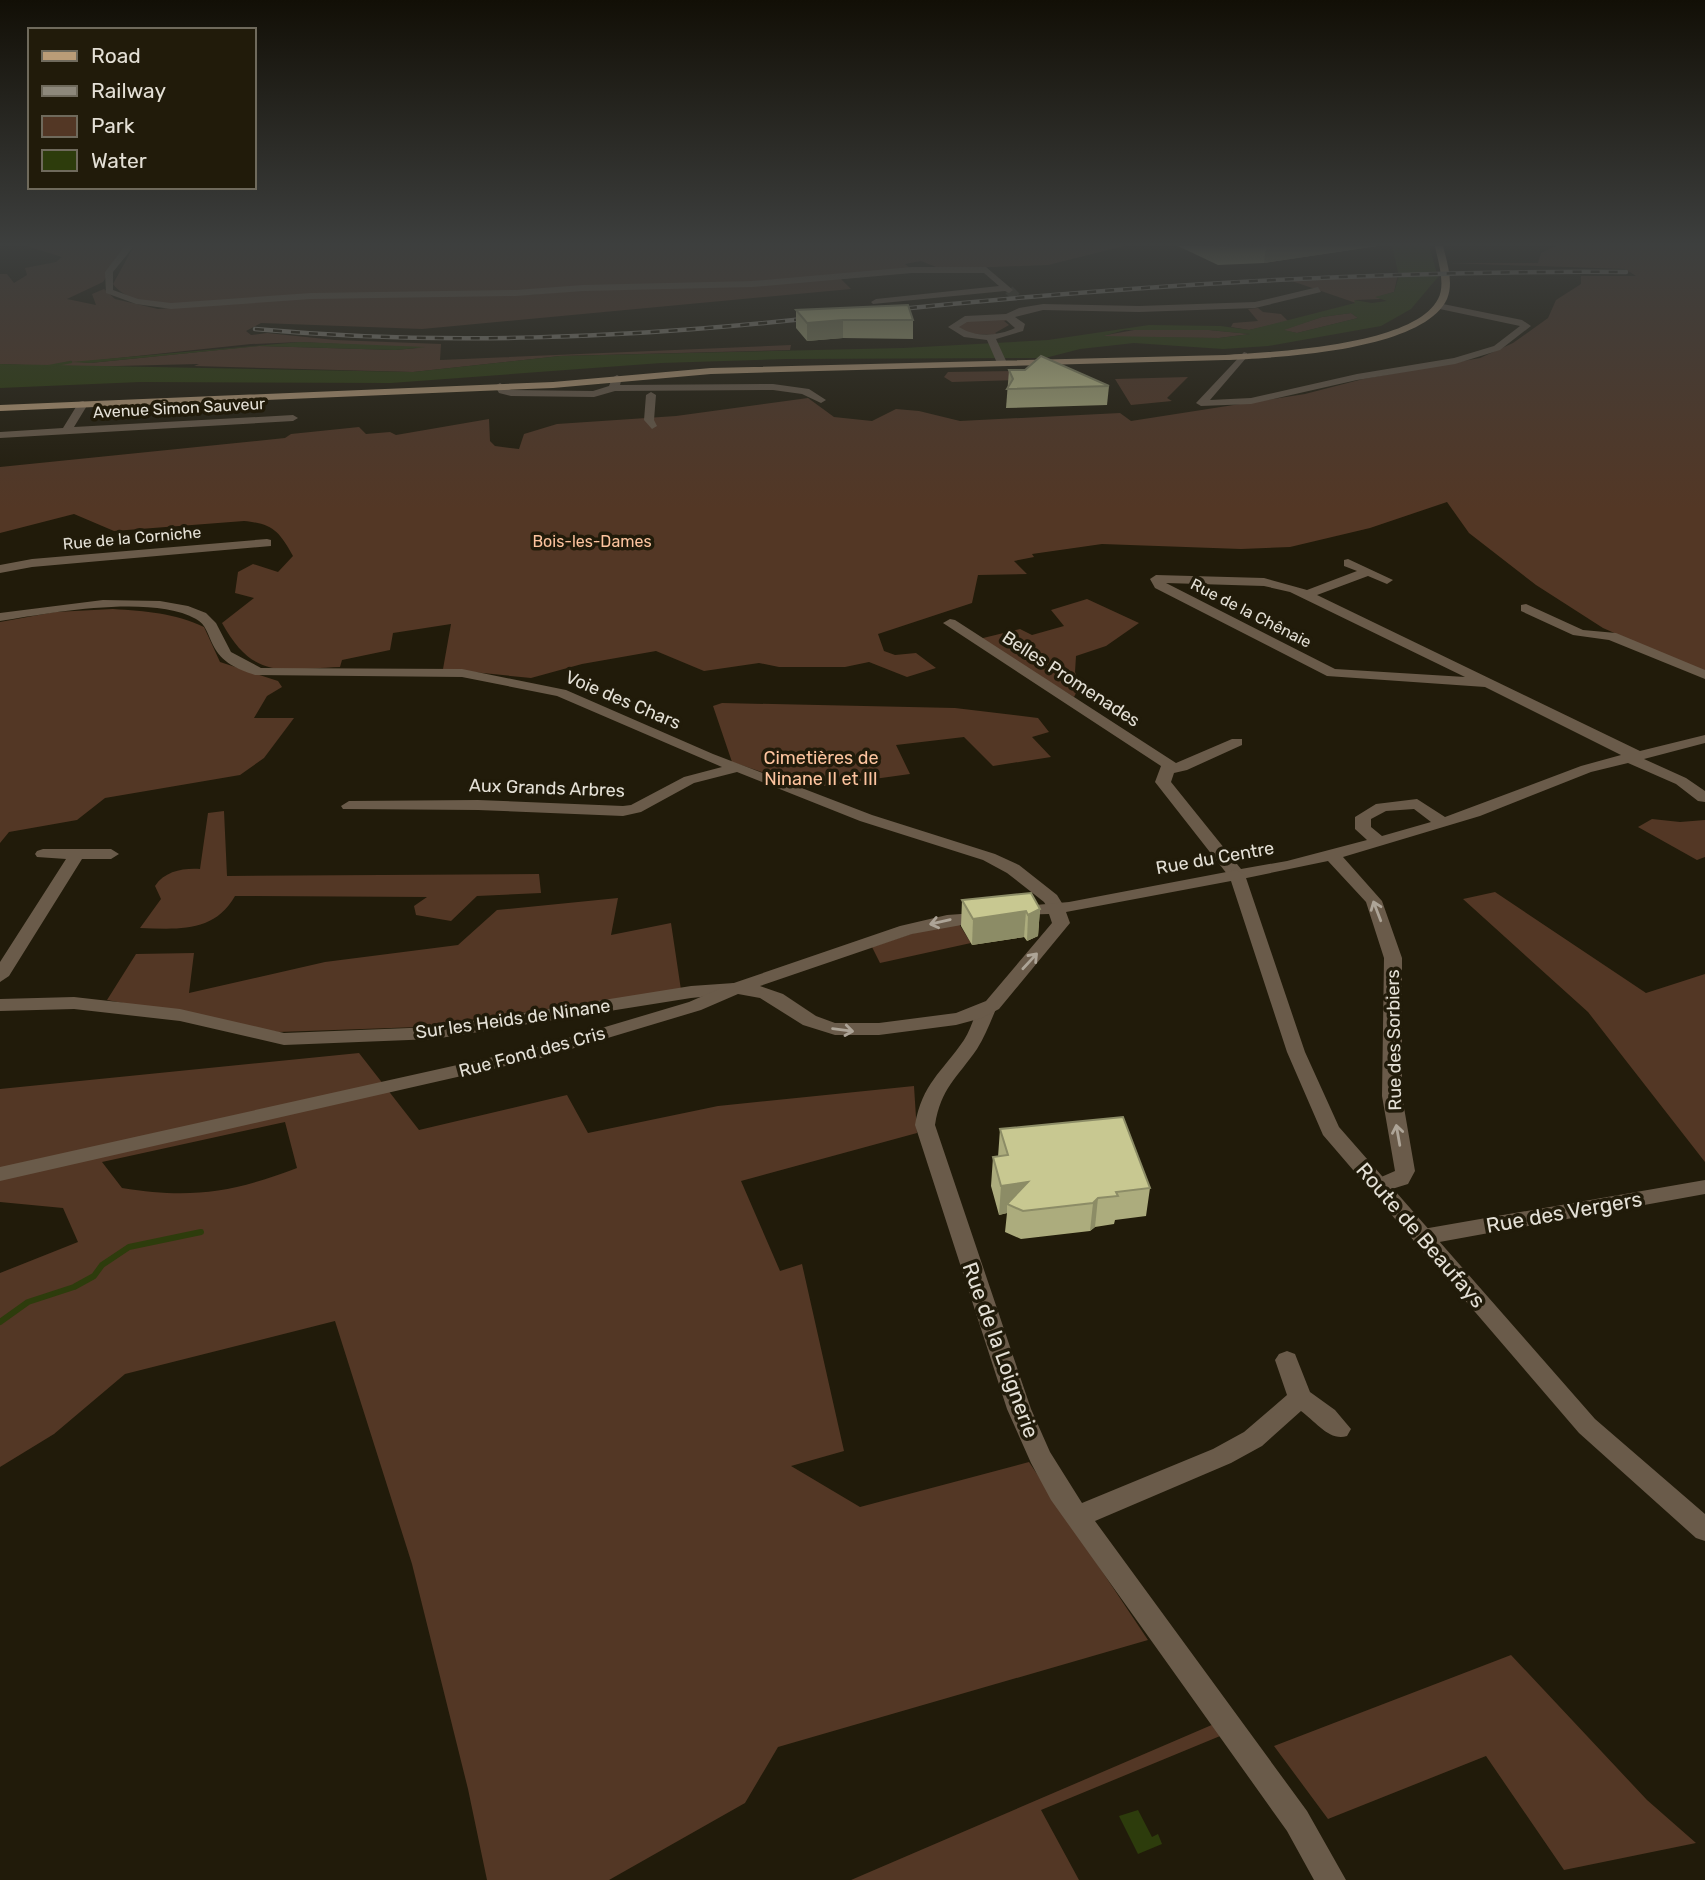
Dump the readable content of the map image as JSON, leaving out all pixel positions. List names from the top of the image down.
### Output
{
  "streets": {
    "street": [
      "Avenue Simon Sauveur",
      "Rue de la Corniche",
      "Rue de la Chênaie",
      "Belles Promenades",
      "Voie des Chars",
      "Aux Grands Arbres",
      "Rue du Centre",
      "Sur les Heids de Ninane",
      "Rue des Sorbiers",
      "Rue Fond des Cris",
      "Rue des Vergers",
      "Route de Beaufays",
      "Rue de la Loignerie"
    ]
  },
  "crossings": [
    ["Rue de la Chênaie", "Rue du Centre"],
    ["Voie des Chars", "Aux Grands Arbres"],
    ["Voie des Chars", "Rue du Centre"],
    ["Voie des Chars", "Rue Fond des Cris"],
    ["Voie des Chars", "Rue de la Loignerie"],
    ["Rue du Centre", "Rue des Sorbiers"],
    ["Rue du Centre", "Rue Fond des Cris"],
    ["Rue du Centre", "Route de Beaufays"],
    ["Rue du Centre", "Rue de la Loignerie"],
    ["Sur les Heids de Ninane", "Rue Fond des Cris"],
    ["Rue des Sorbiers", "Route de Beaufays"],
    ["Rue Fond des Cris", "Rue de la Loignerie"],
    ["Rue des Vergers", "Route de Beaufays"]
  ],
  "one_way": ["Rue des Sorbiers"],
  "parks": ["Bois-les-Dames", "Cimetières de Ninane II et III"],
  "legend": [
    "Road",
    "Railway",
    "Park",
    "Water"
  ]
}
